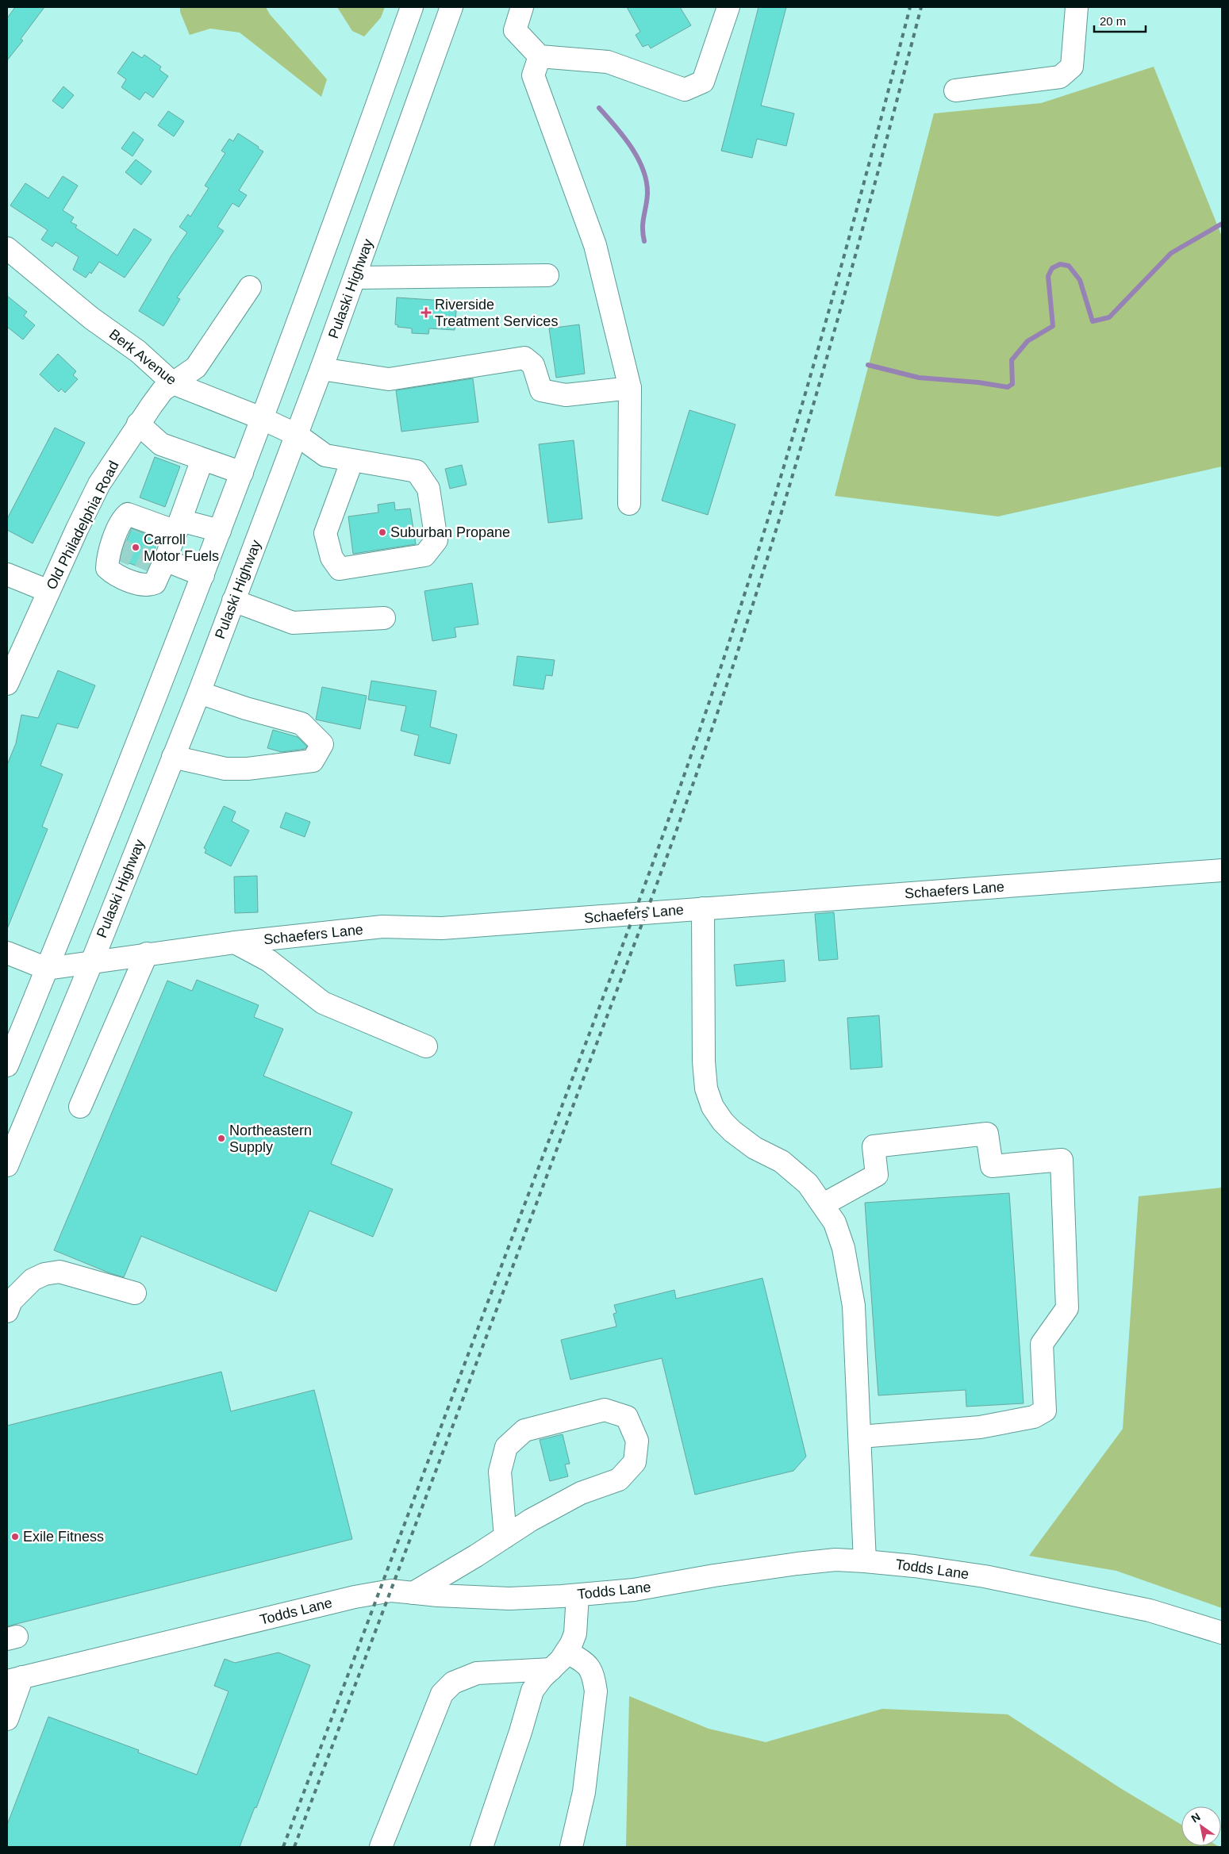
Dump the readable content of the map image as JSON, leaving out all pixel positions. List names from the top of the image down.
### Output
{
  "streets": {
    "main road": [
      "Pulaski Highway",
      "Berk Avenue",
      "Old Philadelphia Road",
      "Schaefers Lane",
      "Todds Lane"
    ]
  },
  "crossings": [
    ["Pulaski Highway", "Berk Avenue"],
    ["Pulaski Highway", "Schaefers Lane"],
    ["Berk Avenue", "Old Philadelphia Road"]
  ],
  "places": {
    "health": ["Riverside Treatment Services"],
    "other": [
      "Suburban Propane",
      "Carroll Motor Fuels",
      "Northeastern Supply",
      "Exile Fitness"
    ]
  },
  "scale_bar": "20 m",
  "north": "top left"
}
